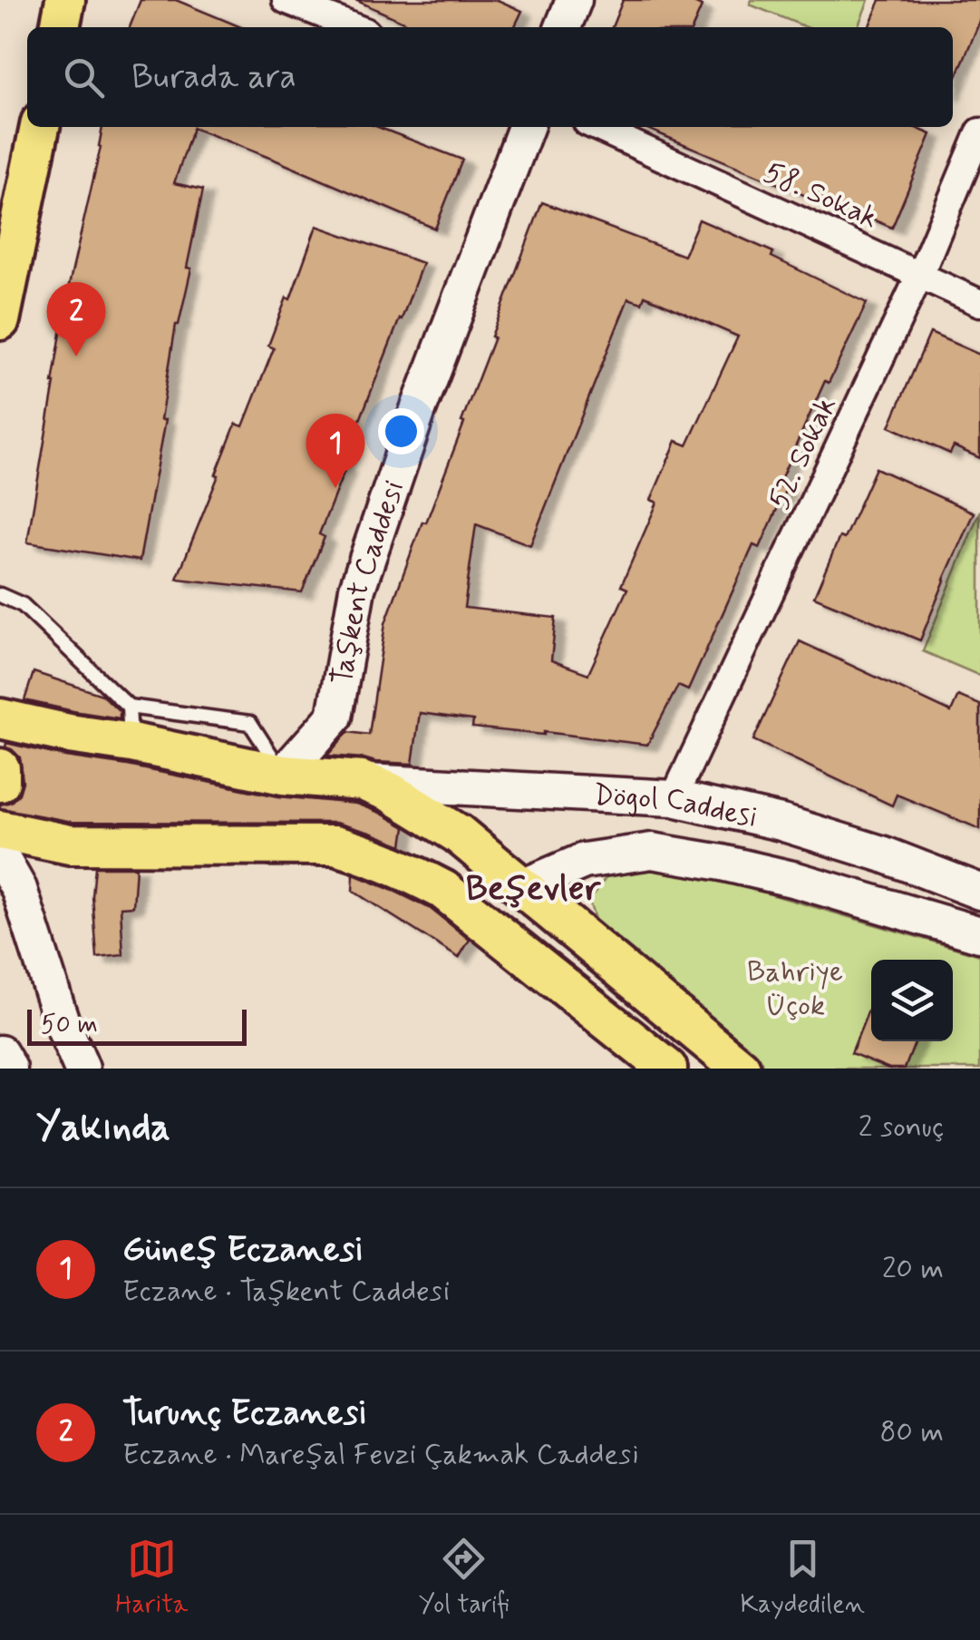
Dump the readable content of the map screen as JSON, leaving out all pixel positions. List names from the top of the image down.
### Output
{
  "streets": {
    "main road": ["Dögol Caddesi"],
    "street": ["58. Sokak", "52. Sokak", "Taşkent Caddesi"]
  },
  "crossings": [
    ["58. Sokak", "52. Sokak"],
    ["52. Sokak", "Dögol Caddesi"],
    ["Taşkent Caddesi", "Dögol Caddesi"]
  ],
  "districts": ["Beşevler"],
  "parks": ["Bahriye Üçok"],
  "scale_bar": "50 m",
  "page": {
    "search": "Burada ara",
    "pins": ["2", "1"],
    "scale": "50 m",
    "heading": ["Yakında", "2 sonuç"],
    "list": [
      {
        "mark": "1",
        "name": "Güneş Eczanesi",
        "note": "Eczane · Taşkent Caddesi",
        "value": "20 m"
      },
      {
        "mark": "2",
        "name": "Turunç Eczanesi",
        "note": "Eczane · Mareşal Fevzi Çakmak Caddesi",
        "value": "80 m"
      }
    ],
    "nav": ["Harita", "Yol tarifi", "Kaydedilen"]
  }
}
